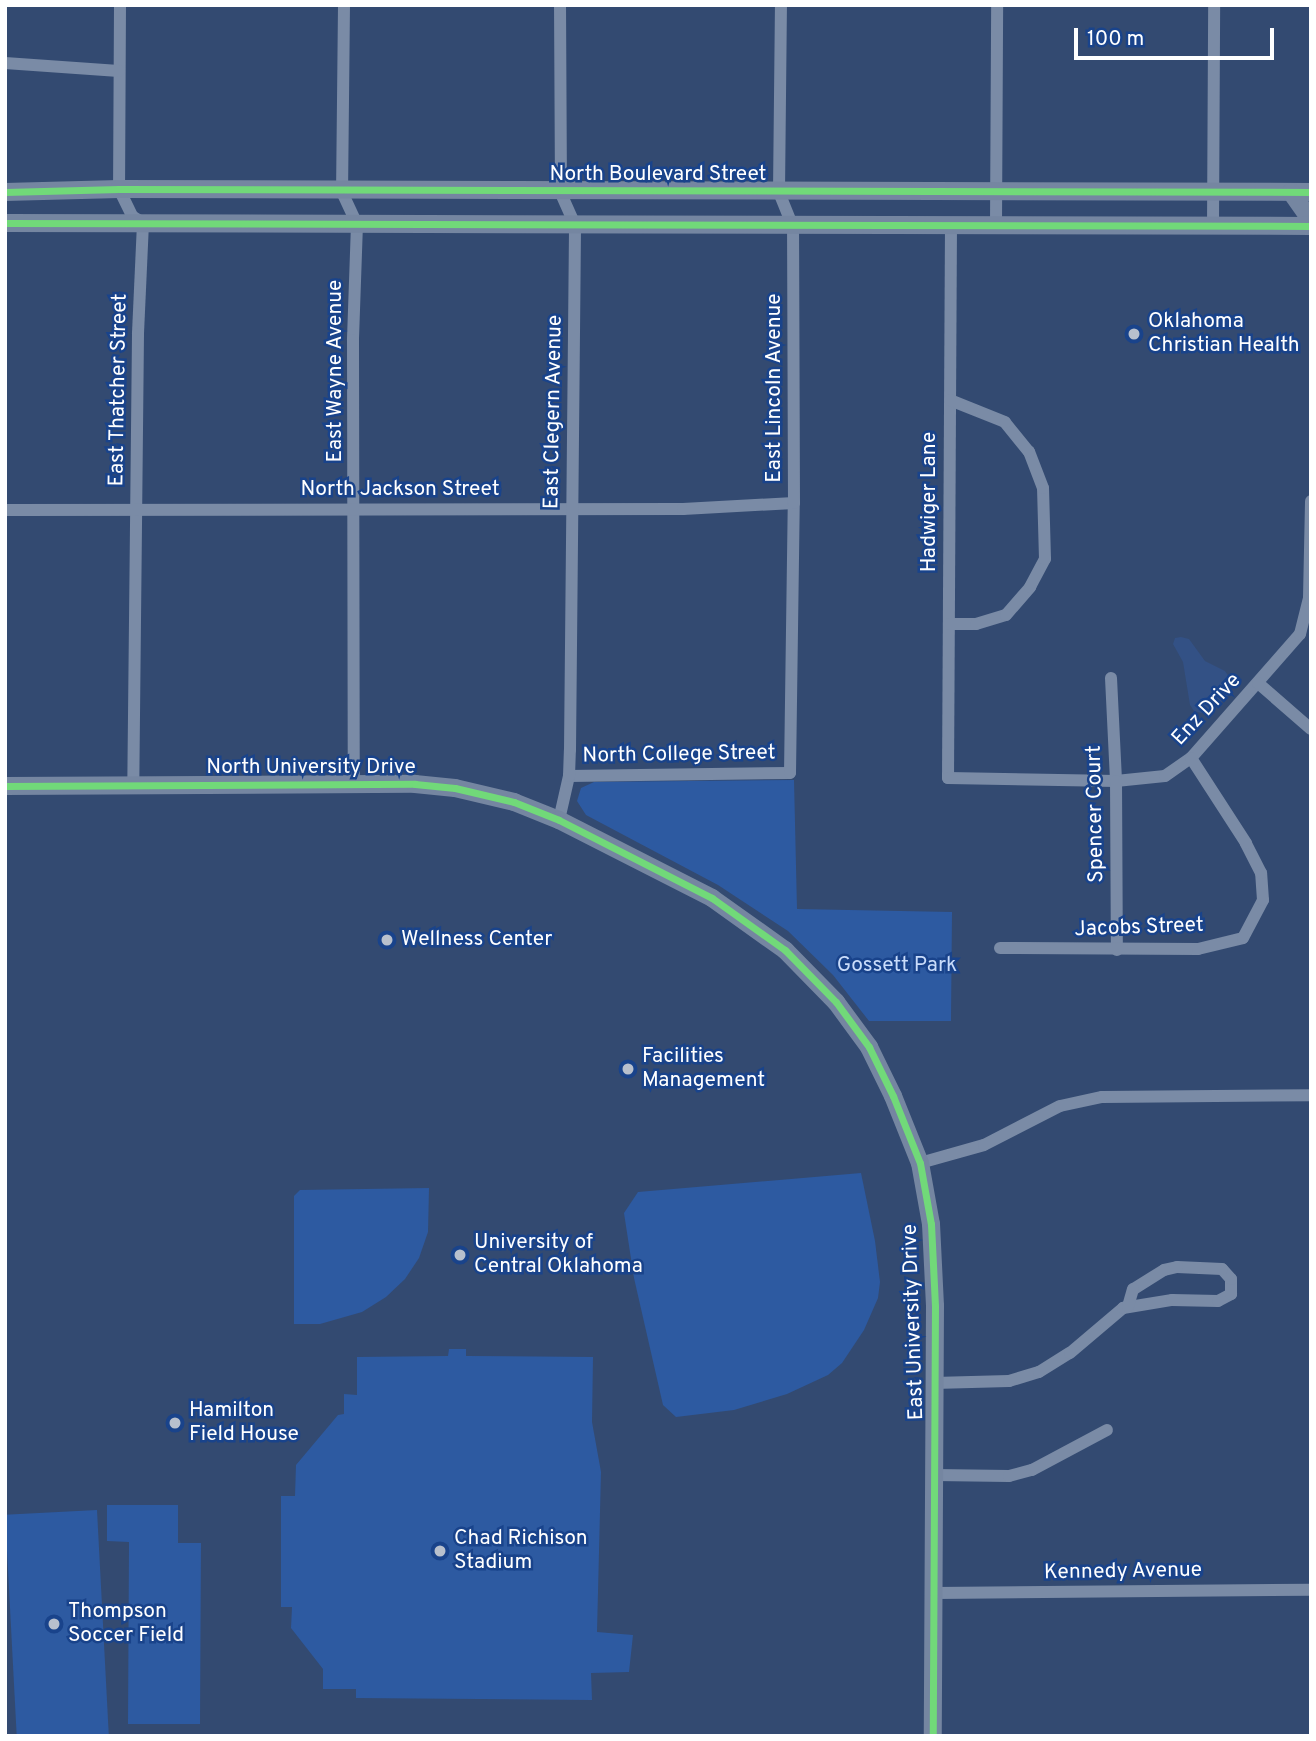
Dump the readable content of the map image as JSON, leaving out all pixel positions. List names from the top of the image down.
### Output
{
  "streets": {
    "main road": ["North Boulevard Street", "North University Drive", "East University Drive"],
    "street": [
      "East Wayne Avenue",
      "East Lincoln Avenue",
      "East Thatcher Street",
      "East Clegern Avenue",
      "North Jackson Street",
      "Hadwiger Lane",
      "Enz Drive",
      "North College Street",
      "Spencer Court",
      "Jacobs Street",
      "Kennedy Avenue"
    ]
  },
  "crossings": [
    ["North Boulevard Street", "East Wayne Avenue"],
    ["North Boulevard Street", "East Lincoln Avenue"],
    ["North Boulevard Street", "East Clegern Avenue"],
    ["East Wayne Avenue", "North Jackson Street"],
    ["East Wayne Avenue", "North University Drive"],
    ["East Lincoln Avenue", "North Jackson Street"],
    ["East Lincoln Avenue", "North College Street"],
    ["East Thatcher Street", "North Jackson Street"],
    ["East Thatcher Street", "North University Drive"],
    ["East Clegern Avenue", "North Jackson Street"],
    ["East Clegern Avenue", "North College Street"],
    ["East Clegern Avenue", "North University Drive"],
    ["Hadwiger Lane", "Enz Drive"],
    ["Enz Drive", "Spencer Court"],
    ["Enz Drive", "Jacobs Street"],
    ["North University Drive", "East University Drive"],
    ["Spencer Court", "Jacobs Street"],
    ["East University Drive", "Kennedy Avenue"]
  ],
  "parks": ["Gossett Park"],
  "places": [
    "Oklahoma Christian Health",
    "Wellness Center",
    "Facilities Management",
    "University of Central Oklahoma",
    "Hamilton Field House",
    "Chad Richison Stadium",
    "Thompson Soccer Field"
  ],
  "scale_bar": "100 m"
}
